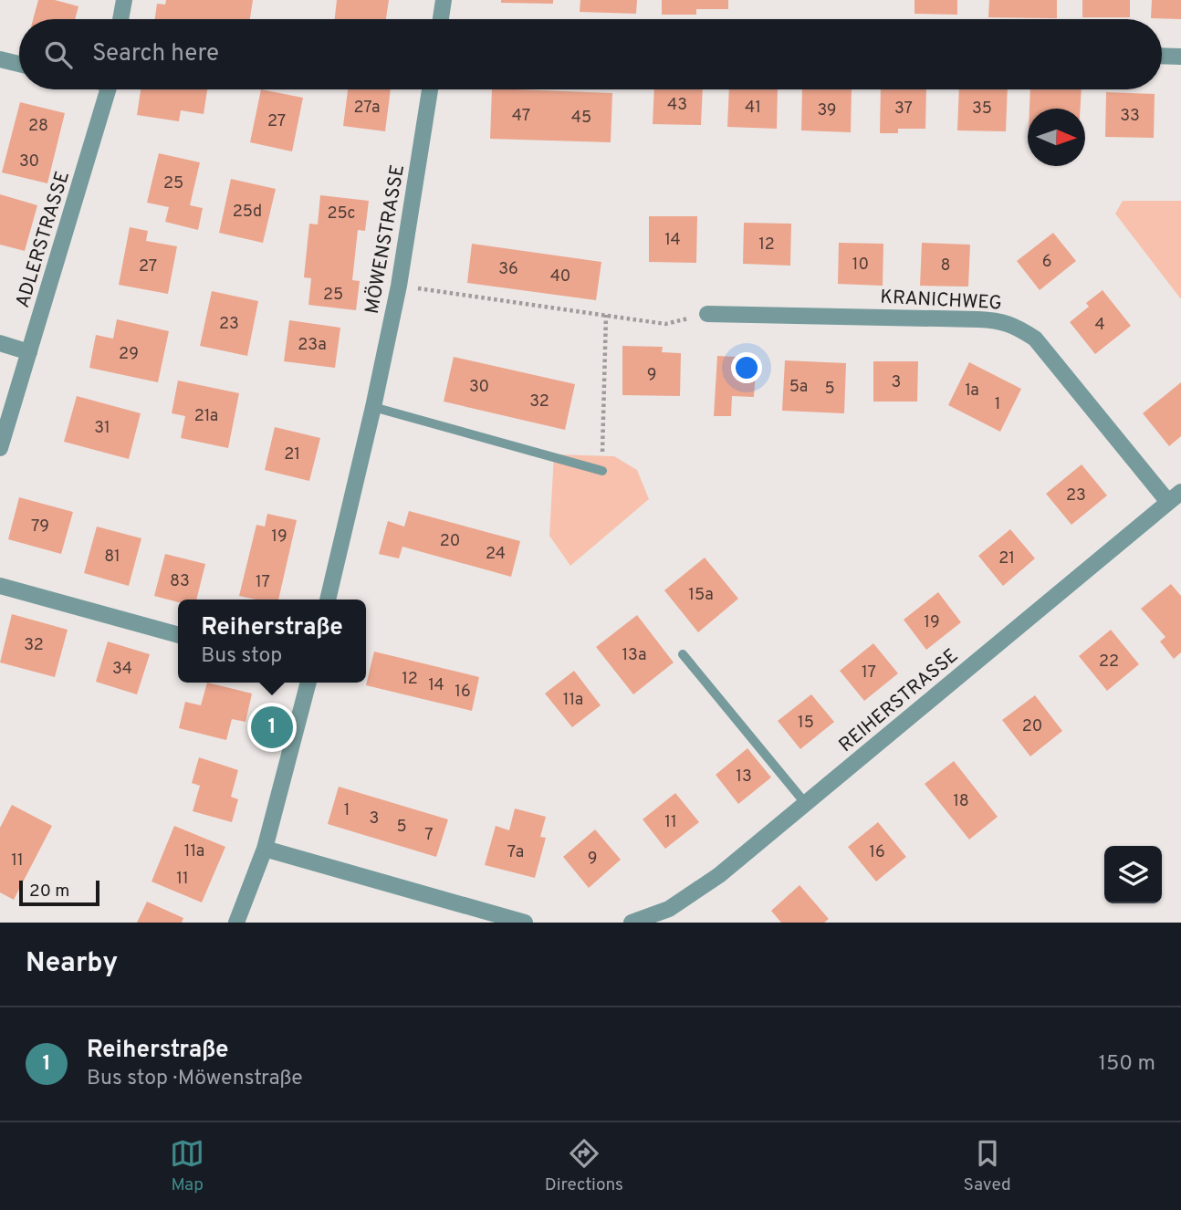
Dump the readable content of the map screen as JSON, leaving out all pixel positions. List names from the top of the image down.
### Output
{
  "streets": {
    "street": [
      "ADLERSTRASSE",
      "MÖWENSTRASSE",
      "KRANICHWEG",
      "REIHERSTRASSE"
    ]
  },
  "crossings": [
    ["KRANICHWEG", "REIHERSTRASSE"]
  ],
  "house_numbers": [
    "43",
    "27a",
    "41",
    "37",
    "35",
    "39",
    "47",
    "33",
    "45",
    "27",
    "28",
    "30",
    "25",
    "25d",
    "25c",
    "14",
    "12",
    "6",
    "10",
    "8",
    "27",
    "36",
    "40",
    "25",
    "23",
    "4",
    "23a",
    "29",
    "9",
    "3",
    "30",
    "5a",
    "5",
    "1a",
    "32",
    "1",
    "21a",
    "31",
    "21",
    "23",
    "79",
    "19",
    "20",
    "24",
    "81",
    "21",
    "83",
    "17",
    "15a",
    "19",
    "32",
    "13a",
    "22",
    "34",
    "17",
    "12",
    "14",
    "16",
    "11a",
    "15",
    "20",
    "13",
    "18",
    "1",
    "3",
    "11",
    "5",
    "7",
    "11a",
    "7a",
    "16",
    "9",
    "11",
    "11"
  ],
  "scale_bar": "20 m",
  "north": "right",
  "page": {
    "search": "Search here",
    "popup": ["Reiherstraße", "Bus stop"],
    "pins": "1",
    "scale": "20 m",
    "heading": "Nearby",
    "list": [
      {
        "mark": "1",
        "name": "Reiherstraße",
        "note": "Bus stop · Möwenstraße",
        "value": "150 m"
      }
    ],
    "nav": ["Map", "Directions", "Saved"]
  }
}
